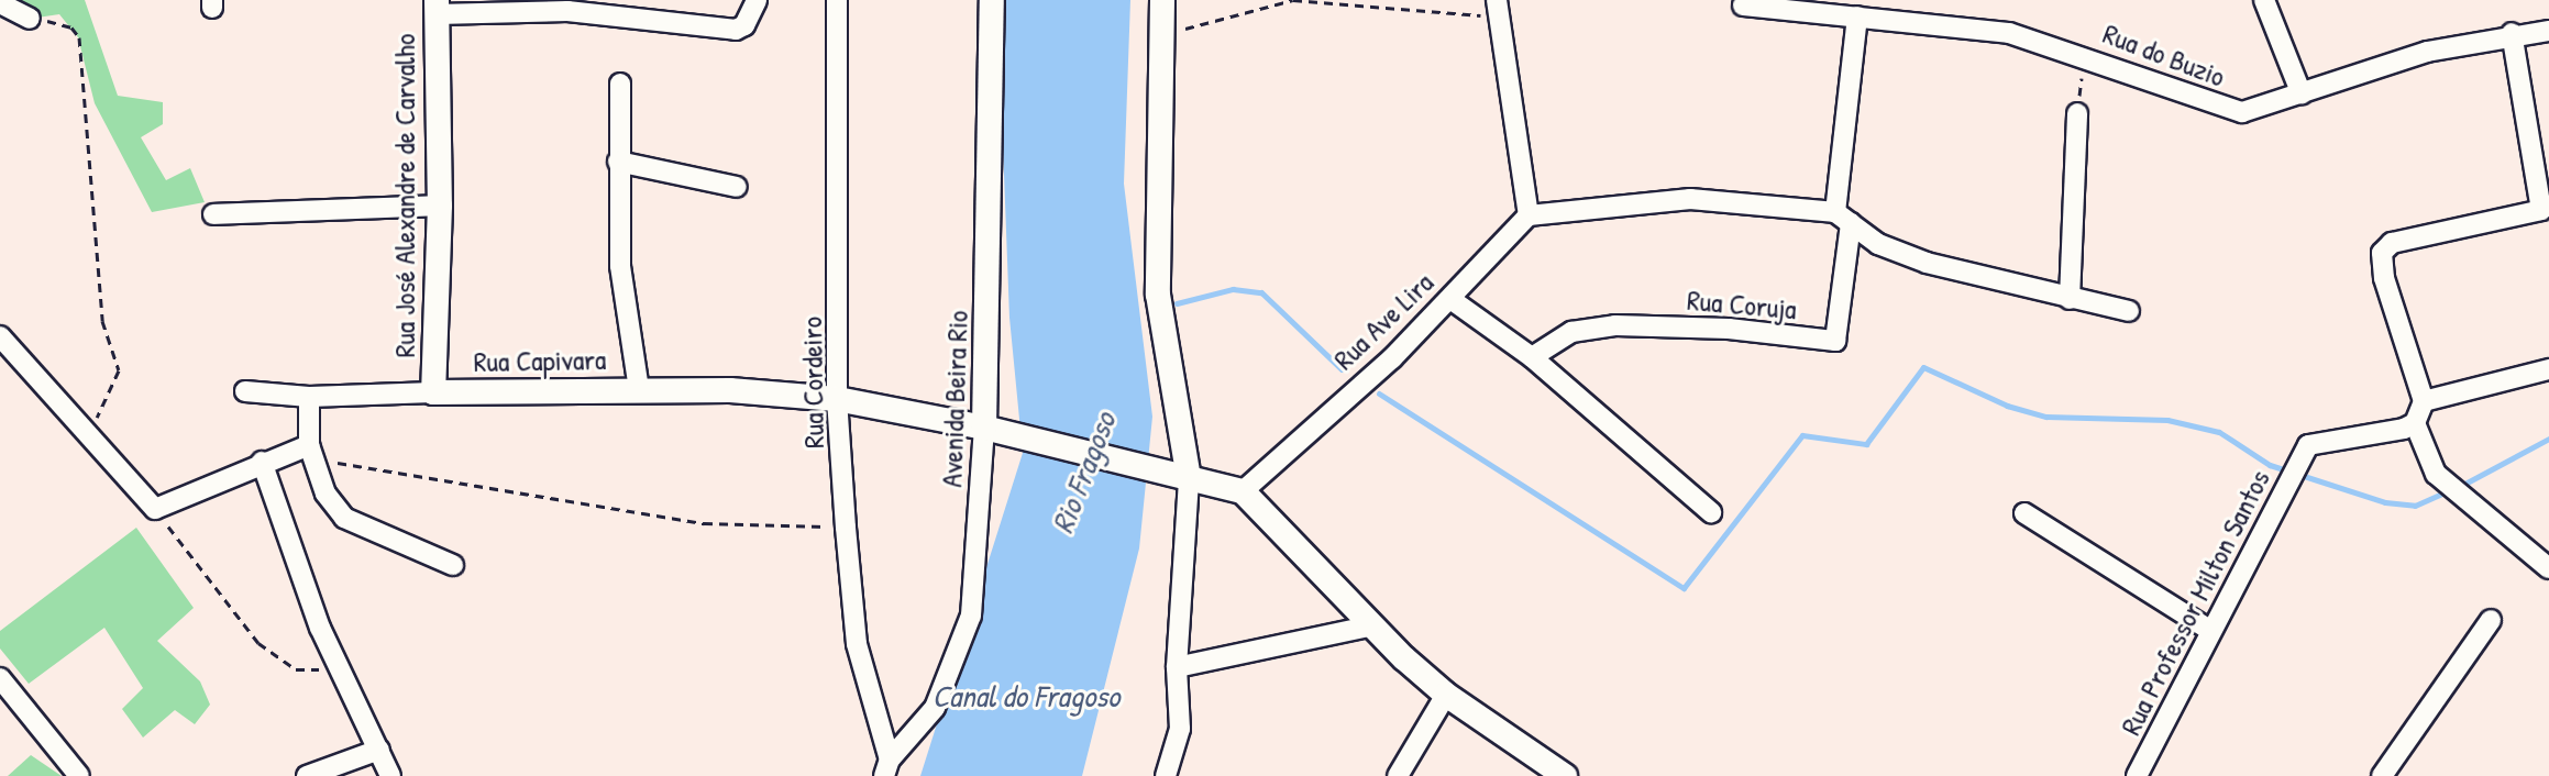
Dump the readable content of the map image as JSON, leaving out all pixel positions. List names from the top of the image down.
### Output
{
  "streets": {
    "main road": ["Rua José Alexandre de Carvalho", "Rua Capivara", "Avenida Beira Rio"],
    "street": [
      "Rua do Buzio",
      "Rua Coruja",
      "Rua Ave Lira",
      "Rua Cordeiro",
      "Rua Professor Milton Santos"
    ]
  },
  "crossings": [
    ["Rua José Alexandre de Carvalho", "Rua Capivara"],
    ["Rua Capivara", "Rua Cordeiro"],
    ["Rua Capivara", "Avenida Beira Rio"],
    ["Rua Cordeiro", "Avenida Beira Rio"]
  ],
  "water": ["Rio Fragoso", "Canal do Fragoso"]
}
